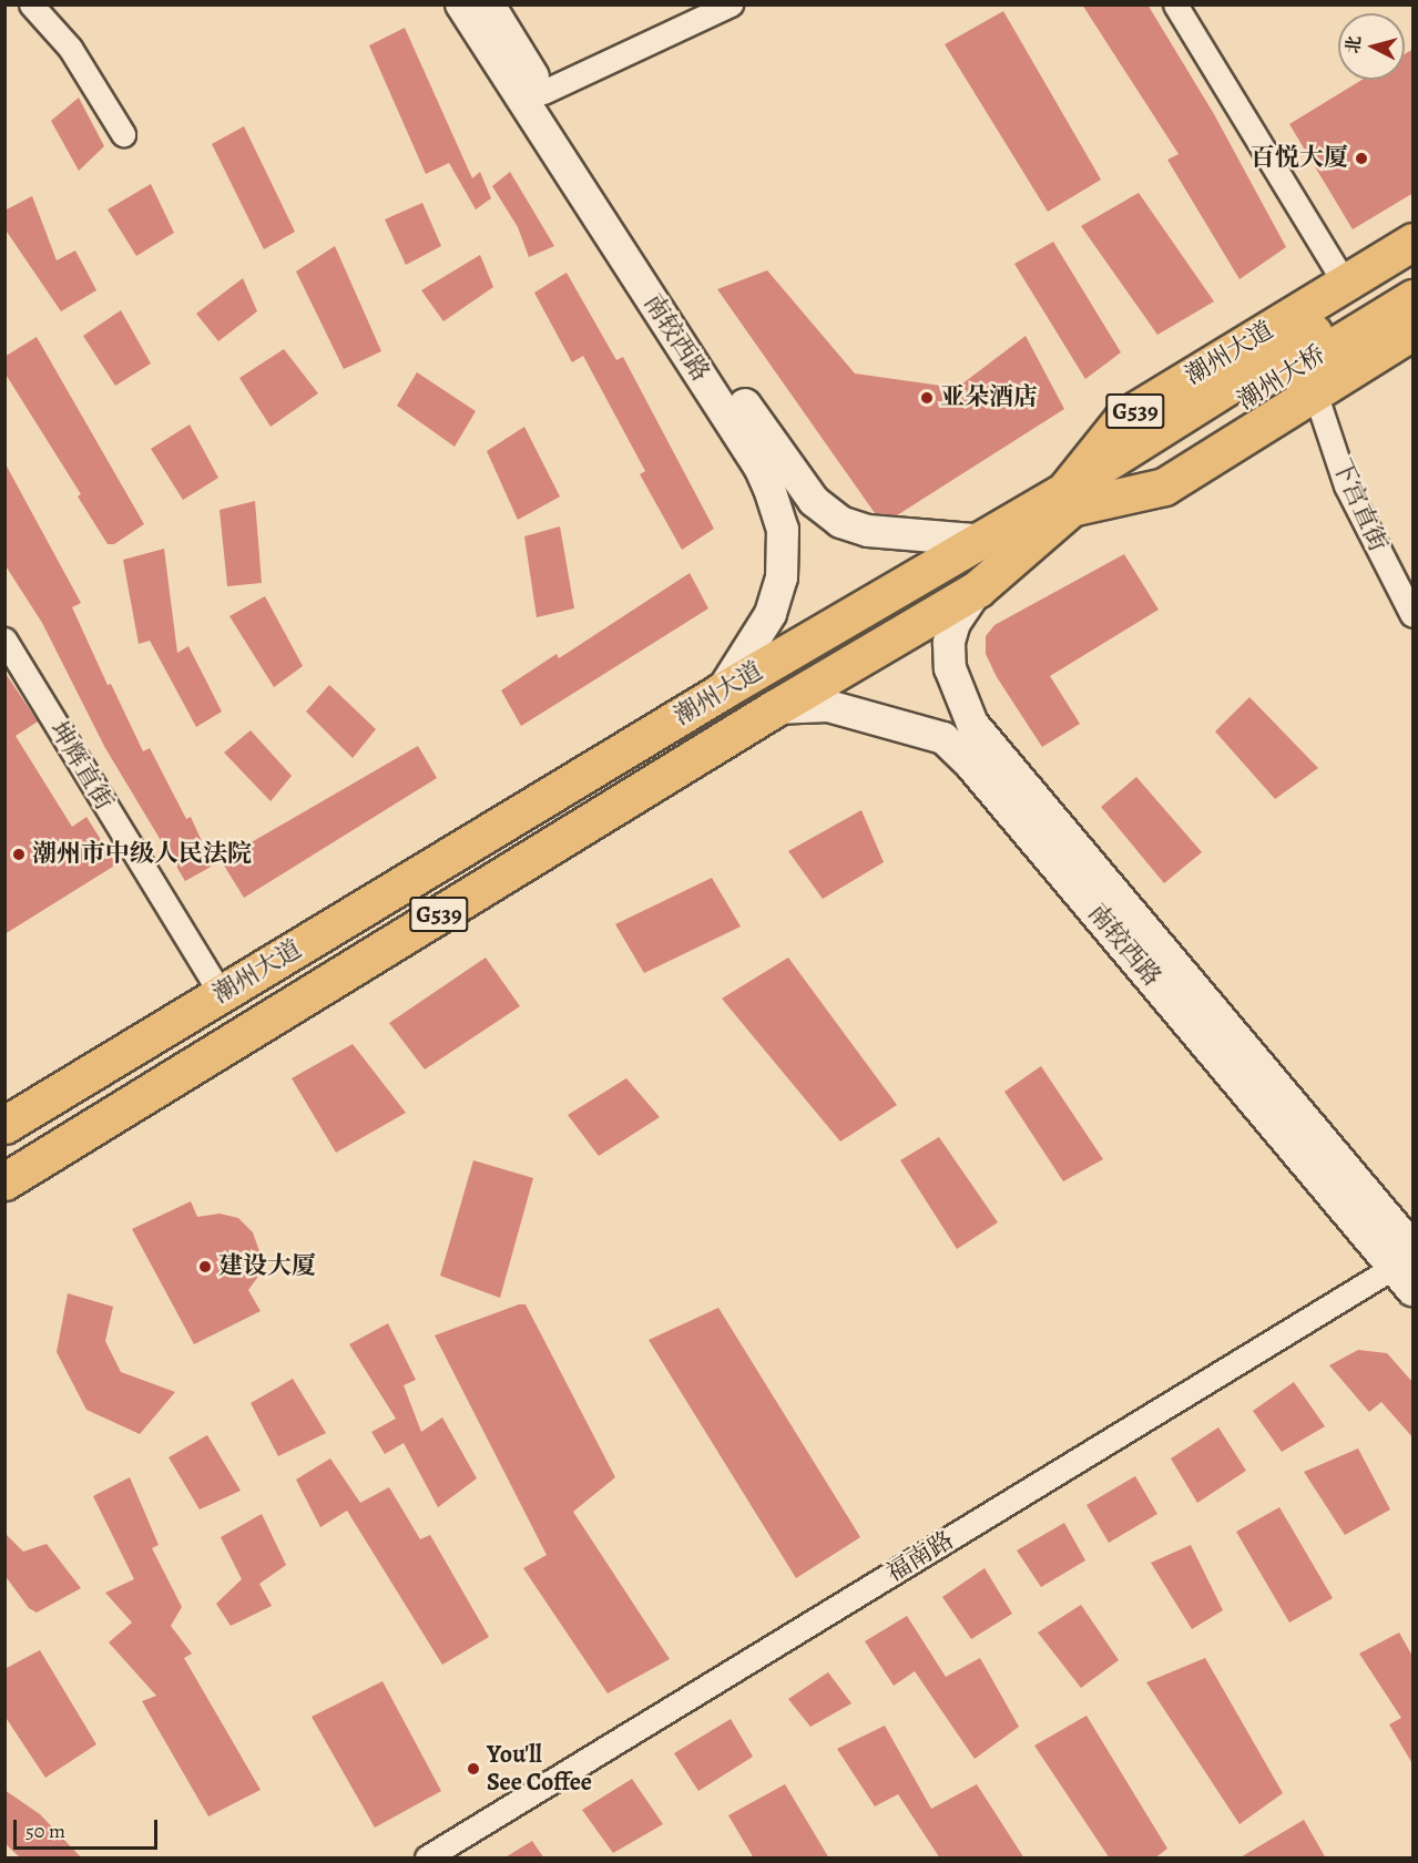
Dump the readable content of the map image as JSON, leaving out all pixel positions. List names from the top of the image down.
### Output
{
  "streets": {
    "highway": ["潮州大道", "潮州大桥", "G539"],
    "main road": ["南较西路"],
    "street": ["下宫直街", "坤辉直街", "福南路"]
  },
  "crossings": [
    ["南较西路", "潮州大道"],
    ["南较西路", "福南路"],
    ["潮州大道", "下宫直街"],
    ["潮州大道", "坤辉直街"]
  ],
  "places": [
    "百悦大厦",
    "亚朵酒店",
    "潮州市中级人民法院",
    "建设大厦",
    "You'll See Coffee"
  ],
  "scale_bar": "50 m",
  "north": "left"
}
